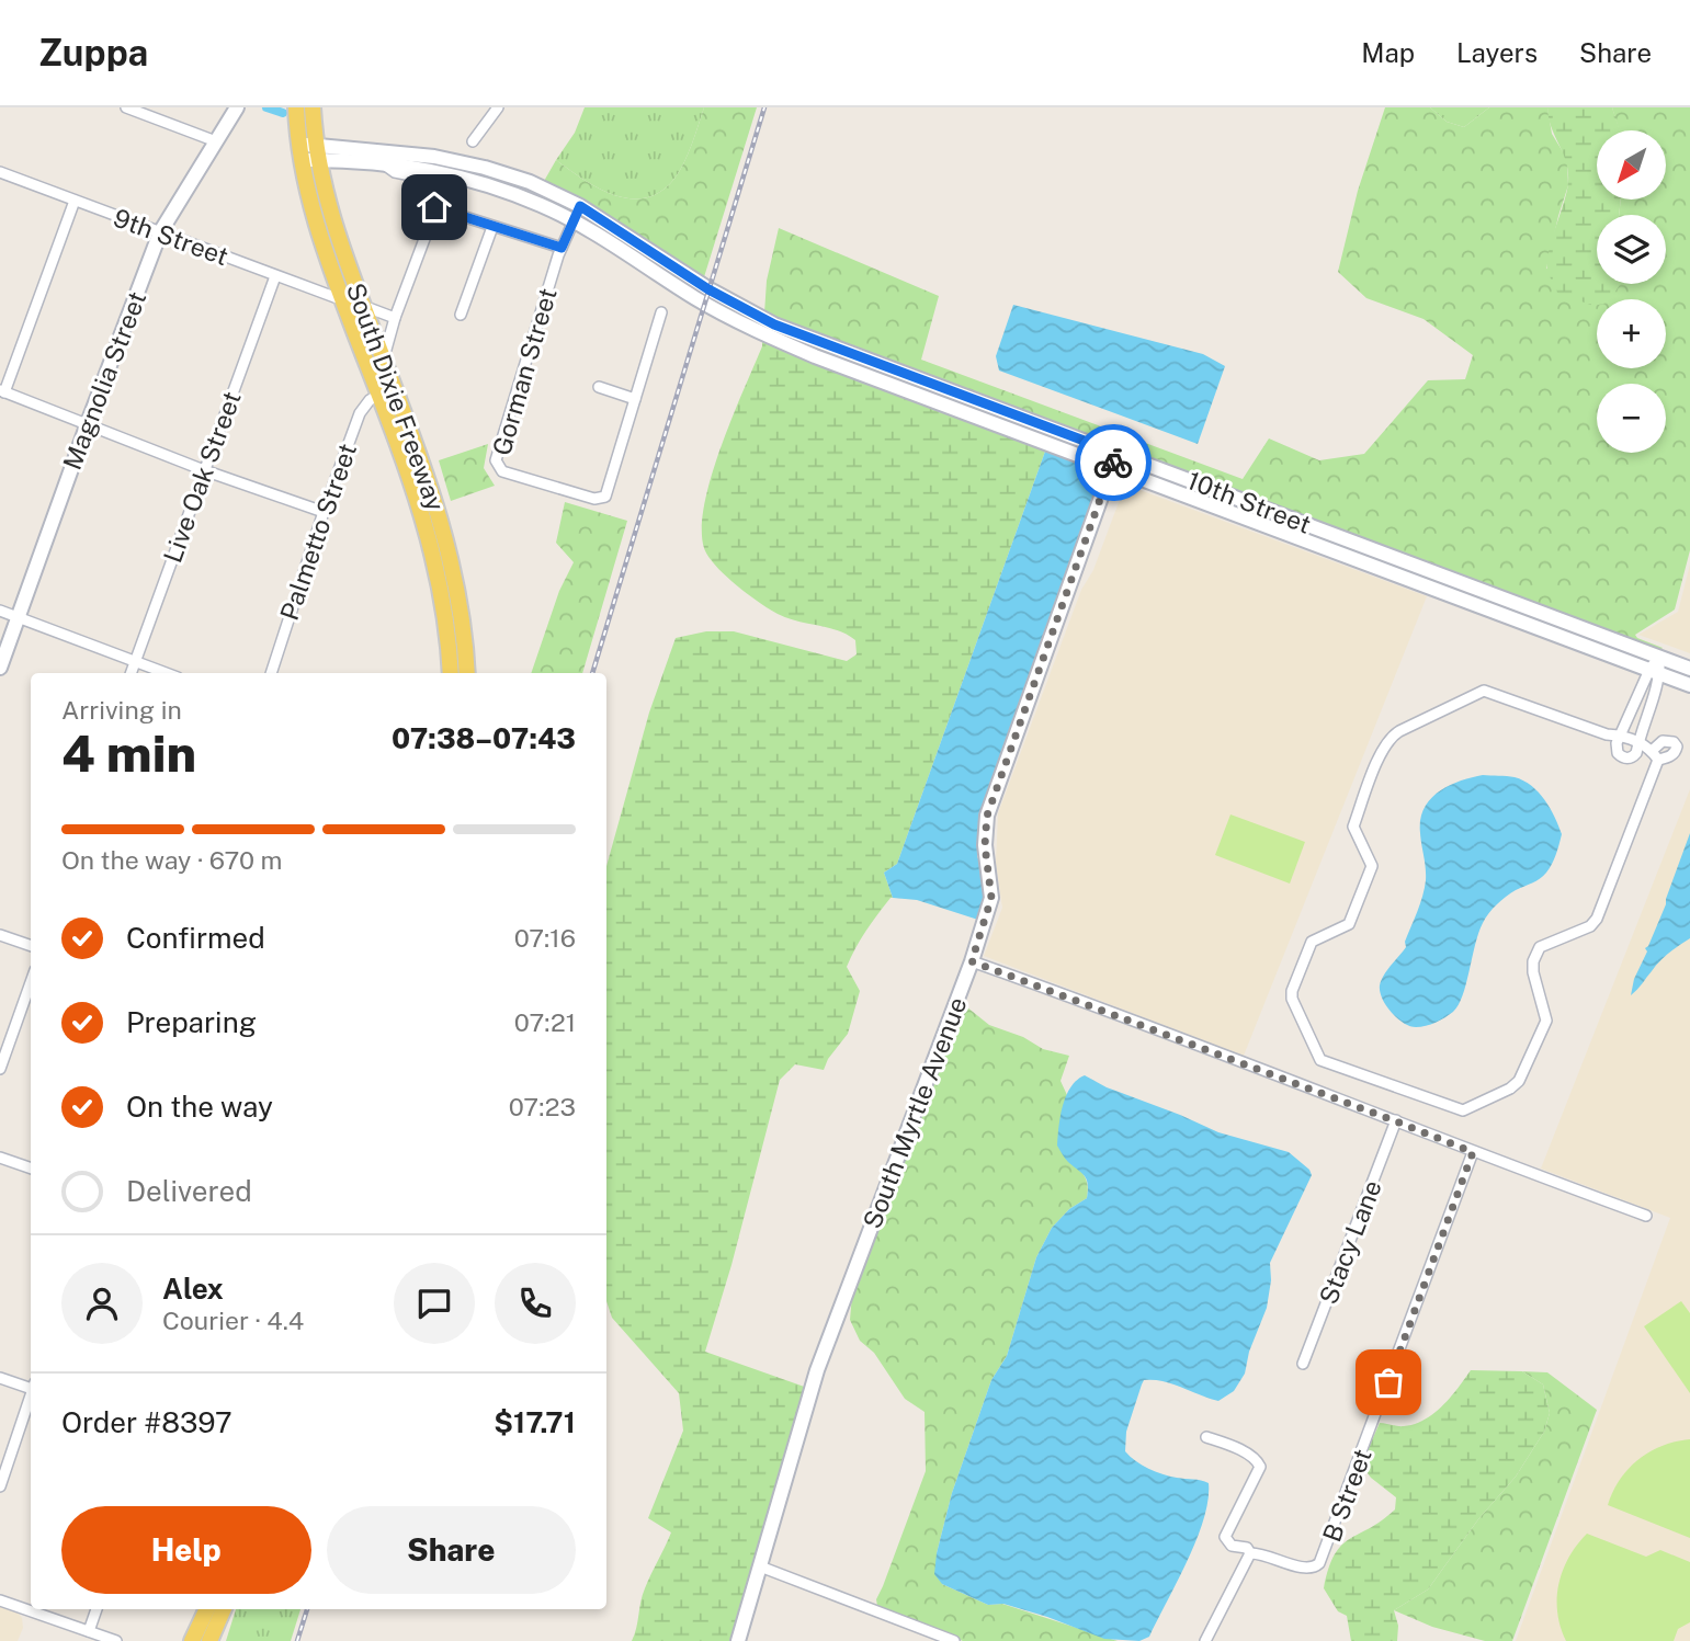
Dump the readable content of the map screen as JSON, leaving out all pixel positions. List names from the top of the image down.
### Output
{
  "streets": {
    "main road": ["South Dixie Freeway"],
    "street": [
      "9th Street",
      "Gorman Street",
      "Magnolia Street",
      "Live Oak Street",
      "10th Street",
      "Palmetto Street",
      "South Myrtle Avenue",
      "Stacy Lane",
      "B Street"
    ]
  },
  "crossings": [
    ["9th Street", "Magnolia Street"],
    ["9th Street", "South Dixie Freeway"],
    ["9th Street", "Live Oak Street"],
    ["Gorman Street", "10th Street"],
    ["South Dixie Freeway", "10th Street"],
    ["South Dixie Freeway", "Palmetto Street"],
    ["10th Street", "South Myrtle Avenue"]
  ],
  "north": "bottom left",
  "page": {
    "header": "Zuppa",
    "nav": ["Map", "Layers", "Share"],
    "map_buttons": ["+", "−"],
    "heading": ["4 min", "Arriving in", "07:38–07:43"],
    "panel": [
      "Alex",
      "Courier · 4.4",
      "Order #8397",
      "$17.71"
    ],
    "bar": "On the way · 670 m",
    "list": [
      ["Confirmed", "07:16"],
      ["Preparing", "07:21"],
      ["On the way", "07:23"],
      "Delivered"
    ],
    "buttons": ["Help", "Share"]
  }
}
